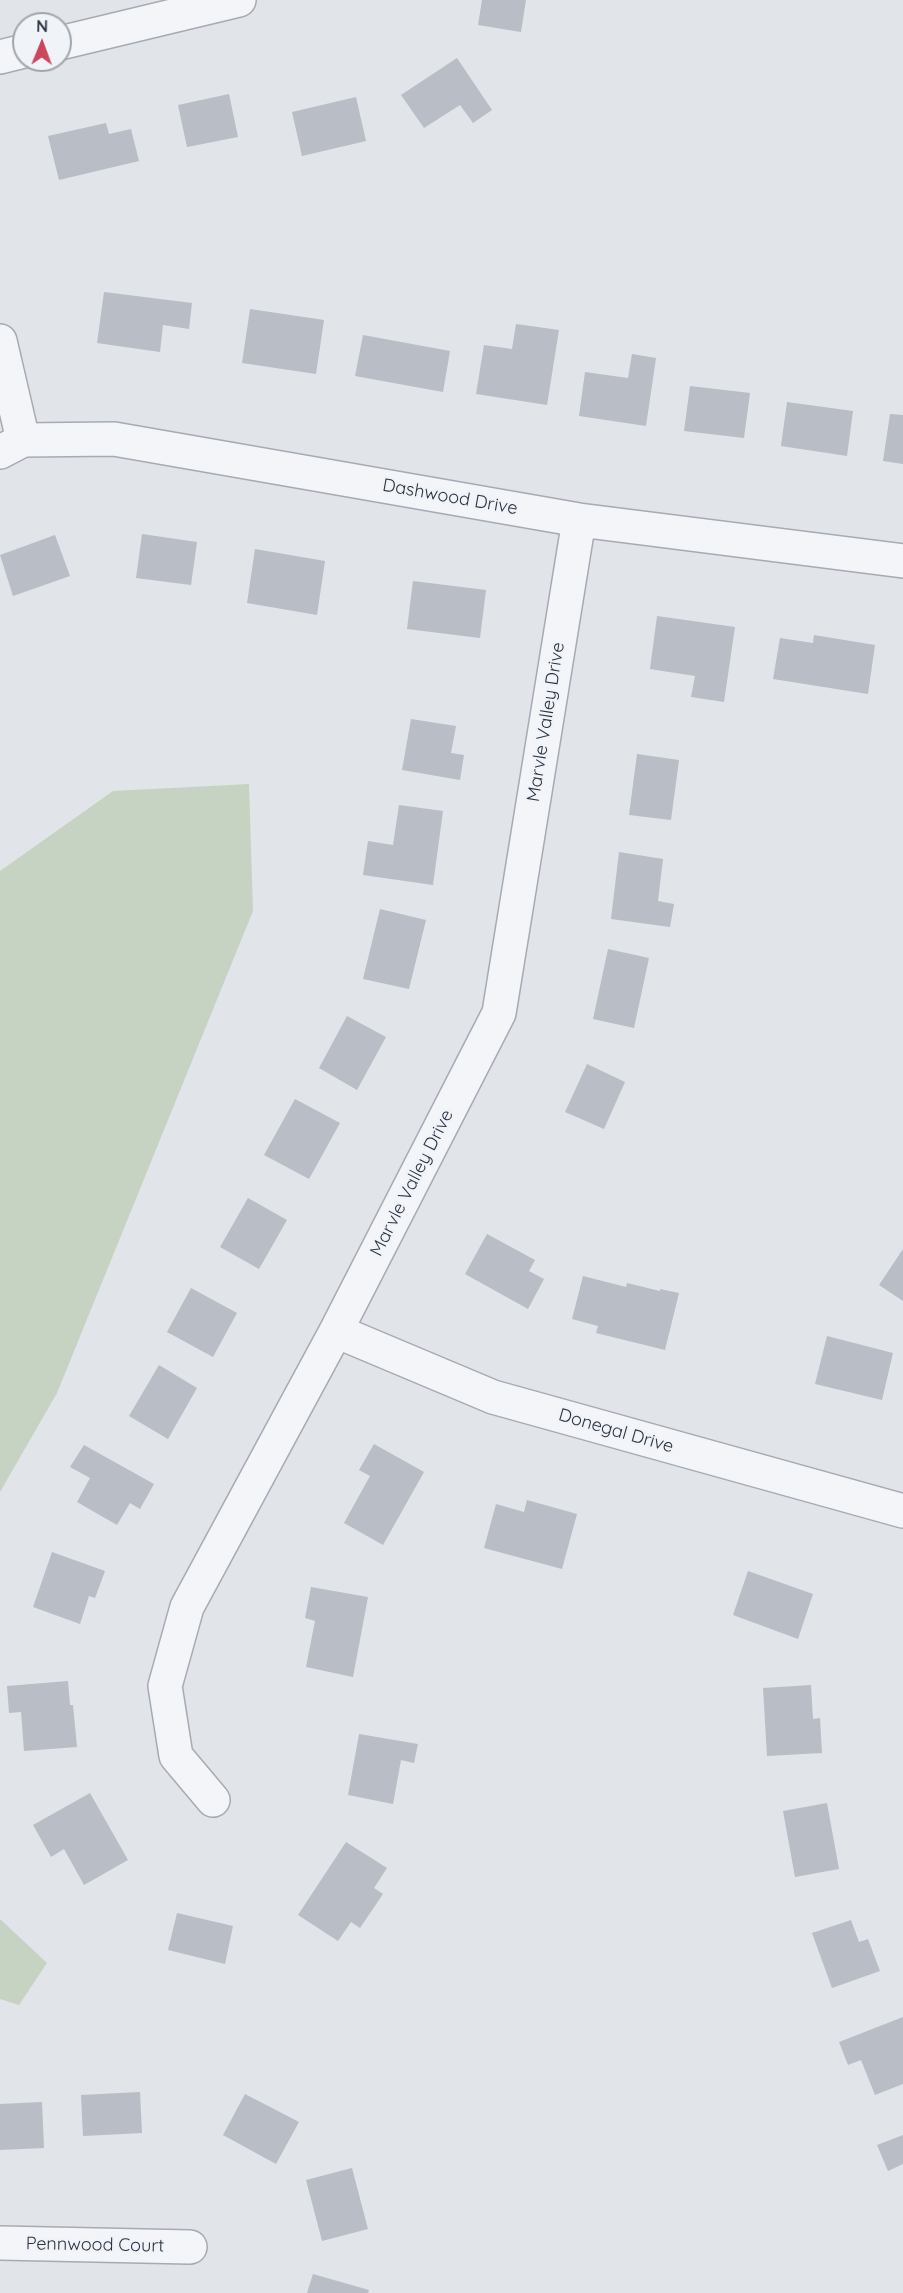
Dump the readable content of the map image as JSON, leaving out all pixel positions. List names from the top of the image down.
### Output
{
  "streets": {
    "street": [
      "Dashwood Drive",
      "Marvle Valley Drive",
      "Donegal Drive",
      "Pennwood Court"
    ]
  },
  "crossings": [
    ["Dashwood Drive", "Marvle Valley Drive"],
    ["Marvle Valley Drive", "Donegal Drive"]
  ],
  "north": "top"
}
